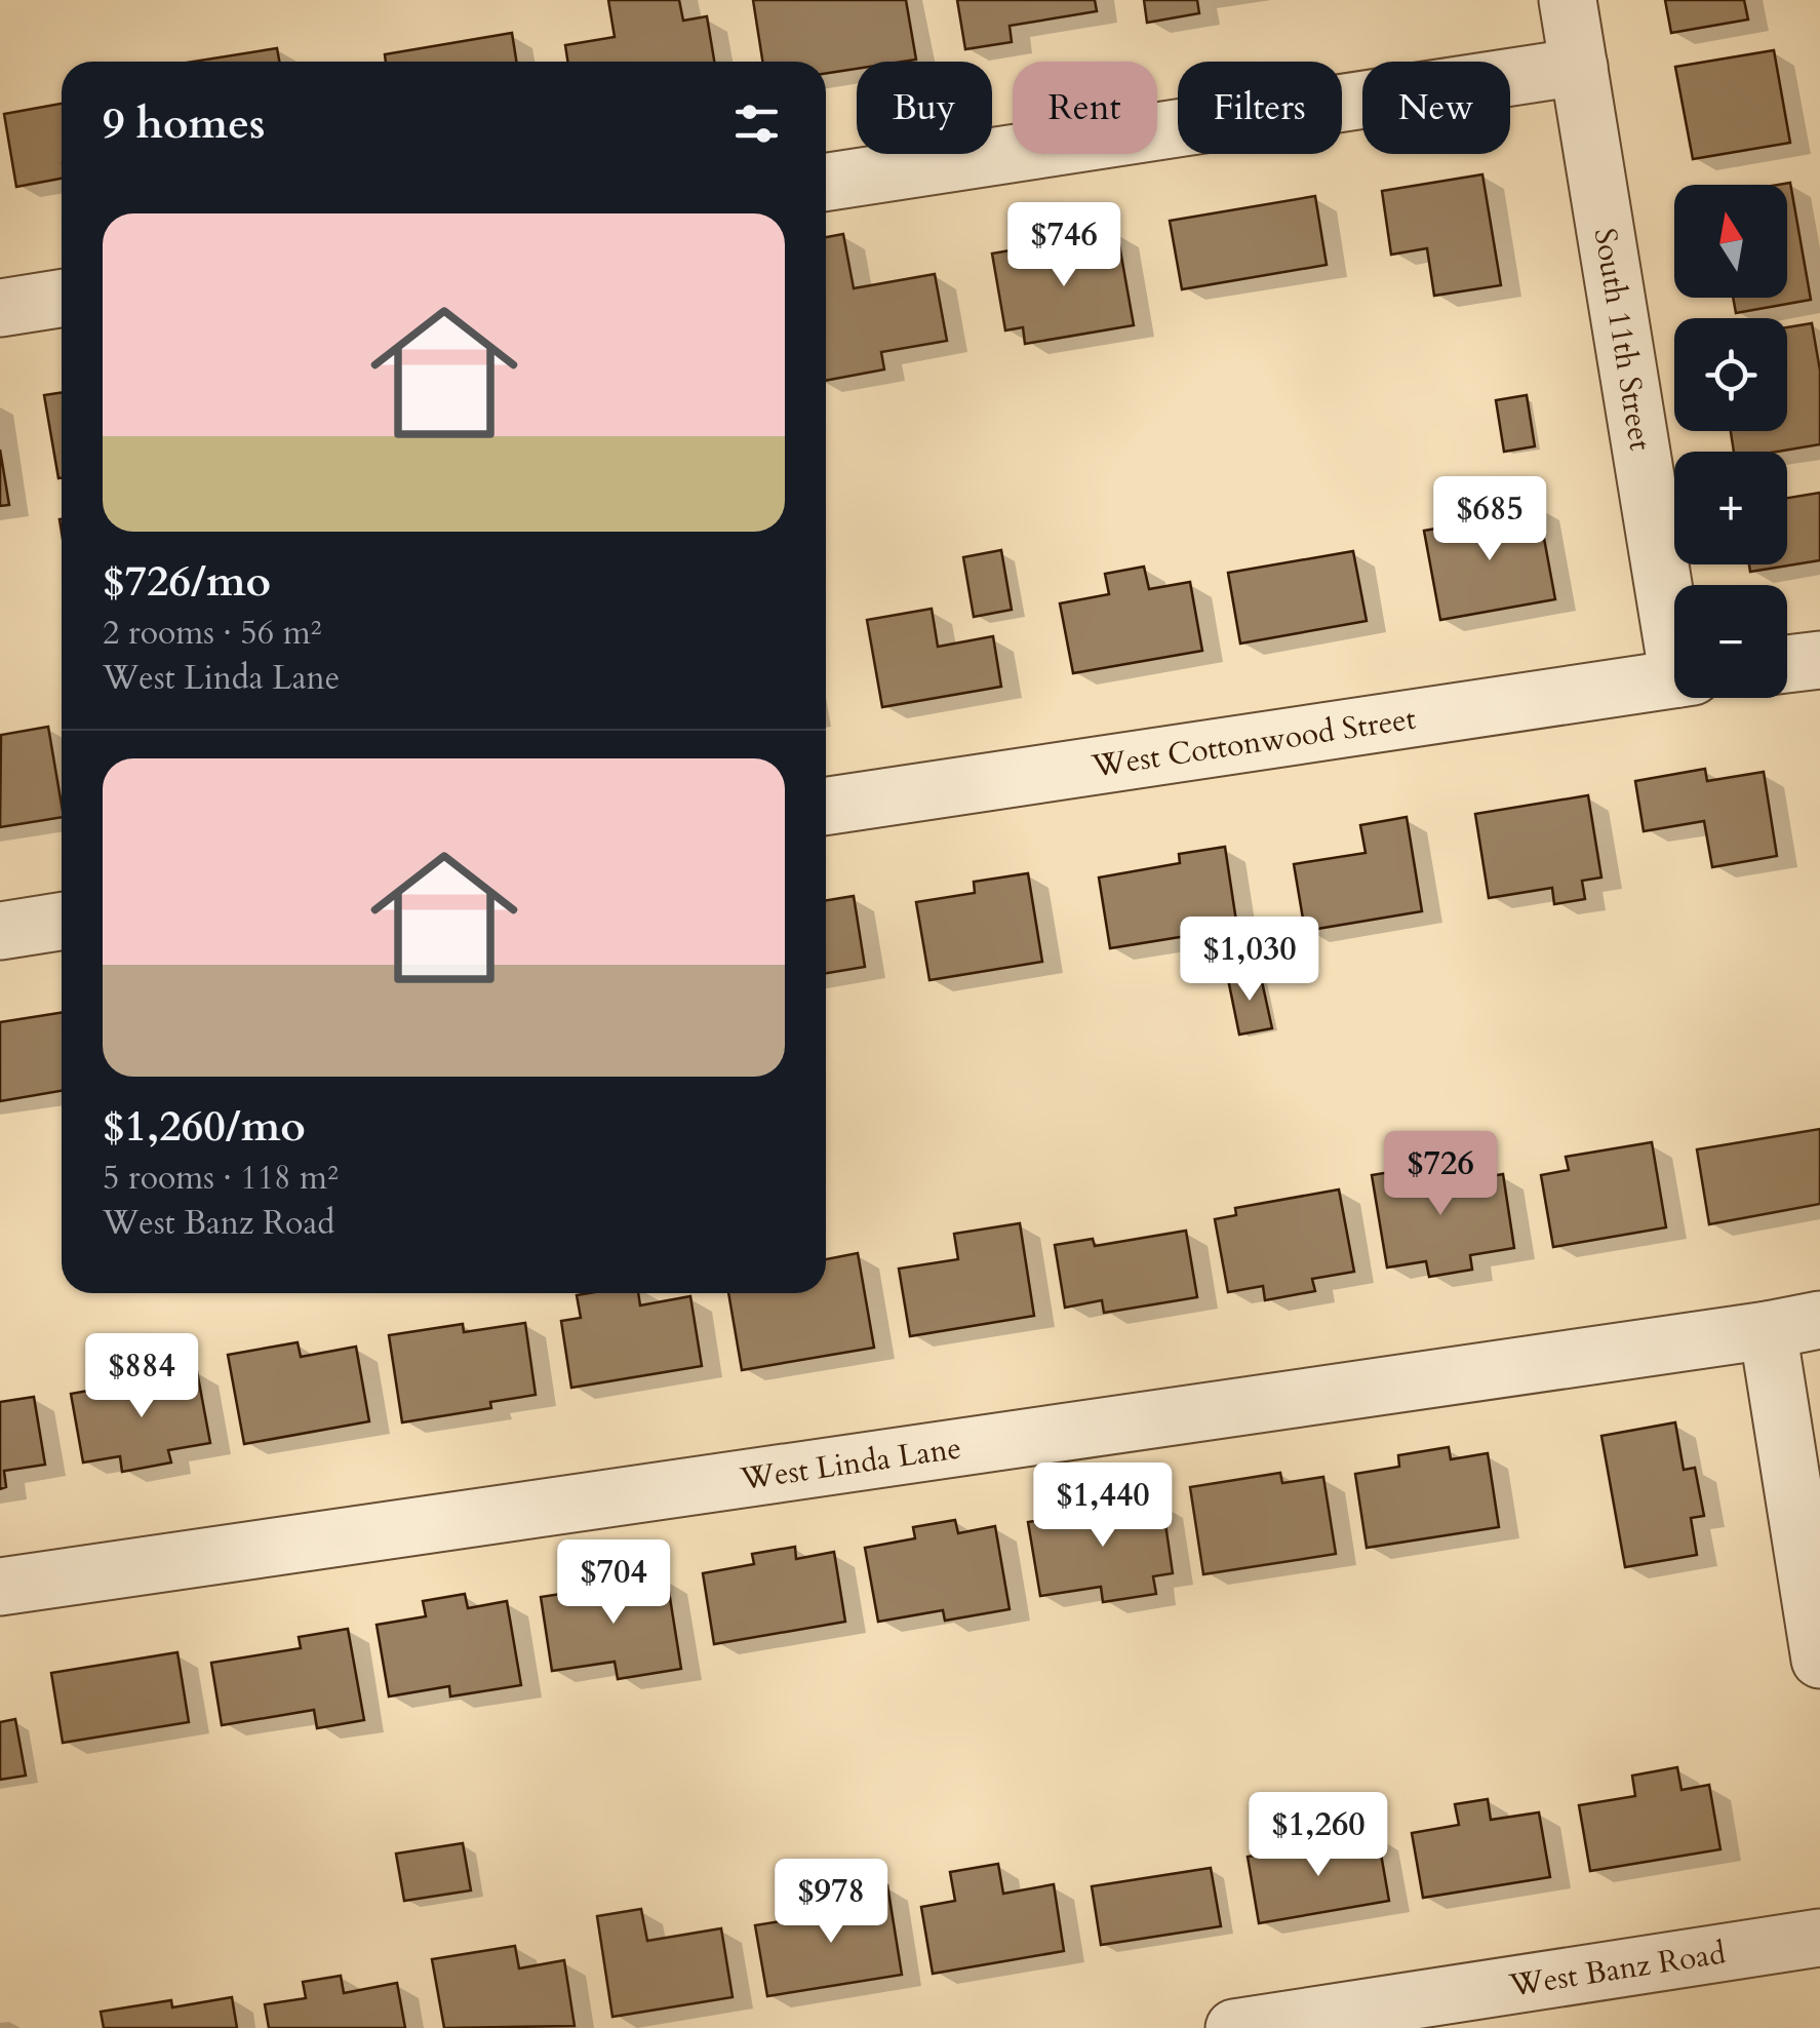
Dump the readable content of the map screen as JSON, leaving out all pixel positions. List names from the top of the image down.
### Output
{
  "streets": {
    "street": [
      "South 11th Street",
      "West Cottonwood Street",
      "West Linda Lane",
      "West Banz Road"
    ]
  },
  "north": "top",
  "page": {
    "chip": [
      "Buy",
      "Rent",
      "Filters",
      "New"
    ],
    "heading": "9 homes",
    "map_buttons": ["+", "−"],
    "list": [
      {
        "name": "$726/mo",
        "note": "2 rooms · 56 m² · West Linda Lane"
      },
      {
        "name": "$1,260/mo",
        "note": "5 rooms · 118 m² · West Banz Road"
      }
    ],
    "price": [
      "$746",
      "$685",
      "$1,030",
      "$726",
      "$884",
      "$1,440",
      "$704",
      "$1,260",
      "$978"
    ]
  }
}
